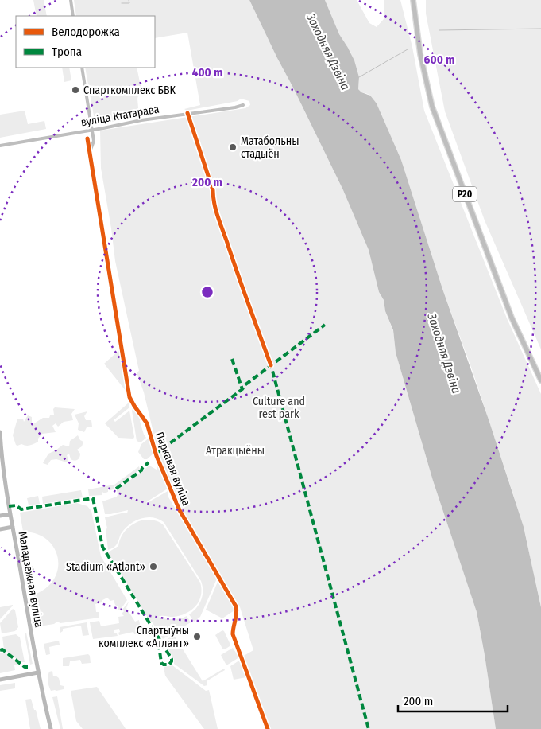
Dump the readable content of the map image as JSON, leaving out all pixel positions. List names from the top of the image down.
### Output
{
  "streets": {
    "main road": ["Р20", "Маладзёжная вуліца"],
    "street": ["вуліца Ктатарава", "Паркавая вуліца"]
  },
  "crossings": [
    ["вуліца Ктатарава", "Паркавая вуліца"]
  ],
  "water": ["Заходняя Дзвіна"],
  "parks": ["Culture and rest park", "Атракцыёны"],
  "places": [
    "Спарткомплекс БВК",
    "Матабольны стадыён",
    "Stadium «Atlant»",
    "Спартыўны комплекс «Атлант»"
  ],
  "legend": ["Велодорожка", "Тропа"],
  "scale_bar": "200 m",
  "rings": ["600 m", "400 m", "200 m"]
}
